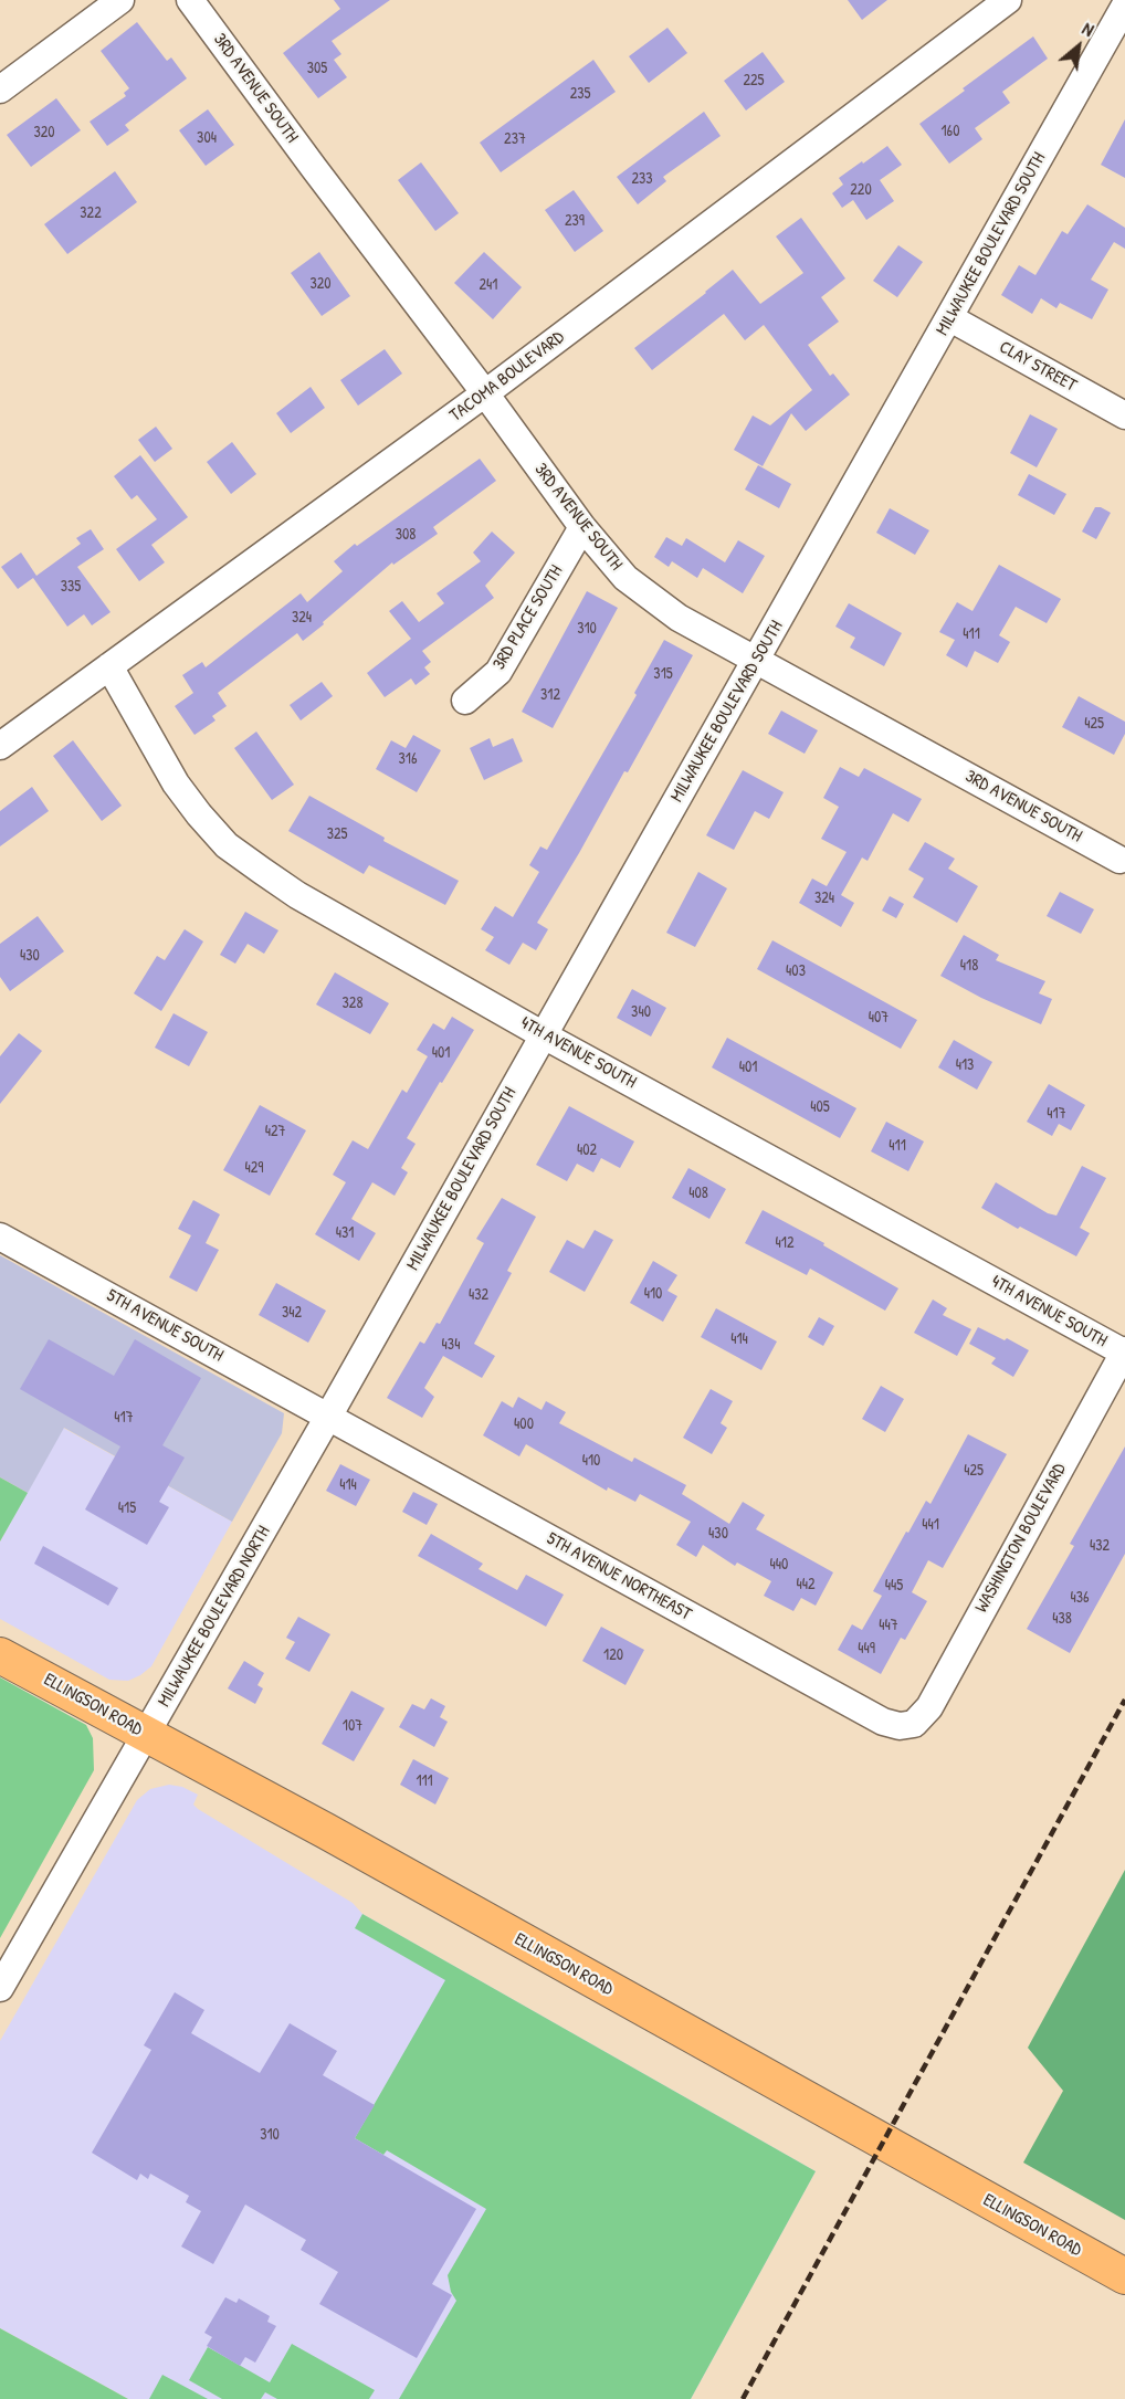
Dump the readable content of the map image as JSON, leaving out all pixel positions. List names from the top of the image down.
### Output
{
  "streets": {
    "main road": ["ELLINGSON ROAD"],
    "street": [
      "3RD AVENUE SOUTH",
      "MILWAUKEE BOULEVARD SOUTH",
      "CLAY STREET",
      "TACOMA BOULEVARD",
      "3RD PLACE SOUTH",
      "4TH AVENUE SOUTH",
      "5TH AVENUE SOUTH",
      "WASHINGTON BOULEVARD",
      "5TH AVENUE NORTHEAST",
      "MILWAUKEE BOULEVARD NORTH"
    ]
  },
  "crossings": [
    ["3RD AVENUE SOUTH", "MILWAUKEE BOULEVARD SOUTH"],
    ["3RD AVENUE SOUTH", "TACOMA BOULEVARD"],
    ["3RD AVENUE SOUTH", "3RD PLACE SOUTH"],
    ["MILWAUKEE BOULEVARD SOUTH", "CLAY STREET"],
    ["MILWAUKEE BOULEVARD SOUTH", "4TH AVENUE SOUTH"],
    ["MILWAUKEE BOULEVARD SOUTH", "5TH AVENUE SOUTH"],
    ["MILWAUKEE BOULEVARD SOUTH", "5TH AVENUE NORTHEAST"],
    ["MILWAUKEE BOULEVARD SOUTH", "MILWAUKEE BOULEVARD NORTH"],
    ["TACOMA BOULEVARD", "4TH AVENUE SOUTH"],
    ["4TH AVENUE SOUTH", "WASHINGTON BOULEVARD"],
    ["5TH AVENUE SOUTH", "5TH AVENUE NORTHEAST"],
    ["5TH AVENUE SOUTH", "MILWAUKEE BOULEVARD NORTH"],
    ["WASHINGTON BOULEVARD", "5TH AVENUE NORTHEAST"],
    ["5TH AVENUE NORTHEAST", "MILWAUKEE BOULEVARD NORTH"],
    ["MILWAUKEE BOULEVARD NORTH", "ELLINGSON ROAD"]
  ],
  "house_numbers": [
    "305",
    "225",
    "235",
    "160",
    "320",
    "304",
    "237",
    "233",
    "220",
    "322",
    "239",
    "320",
    "241",
    "308",
    "335",
    "324",
    "310",
    "411",
    "315",
    "312",
    "425",
    "316",
    "325",
    "324",
    "430",
    "418",
    "403",
    "328",
    "340",
    "407",
    "401",
    "413",
    "401",
    "405",
    "417",
    "427",
    "411",
    "402",
    "429",
    "408",
    "431",
    "412",
    "410",
    "432",
    "342",
    "414",
    "434",
    "417",
    "400",
    "410",
    "425",
    "414",
    "415",
    "441",
    "430",
    "432",
    "440",
    "442",
    "445",
    "436",
    "438",
    "447",
    "449",
    "120",
    "107",
    "111",
    "310"
  ],
  "north": "top right"
}
